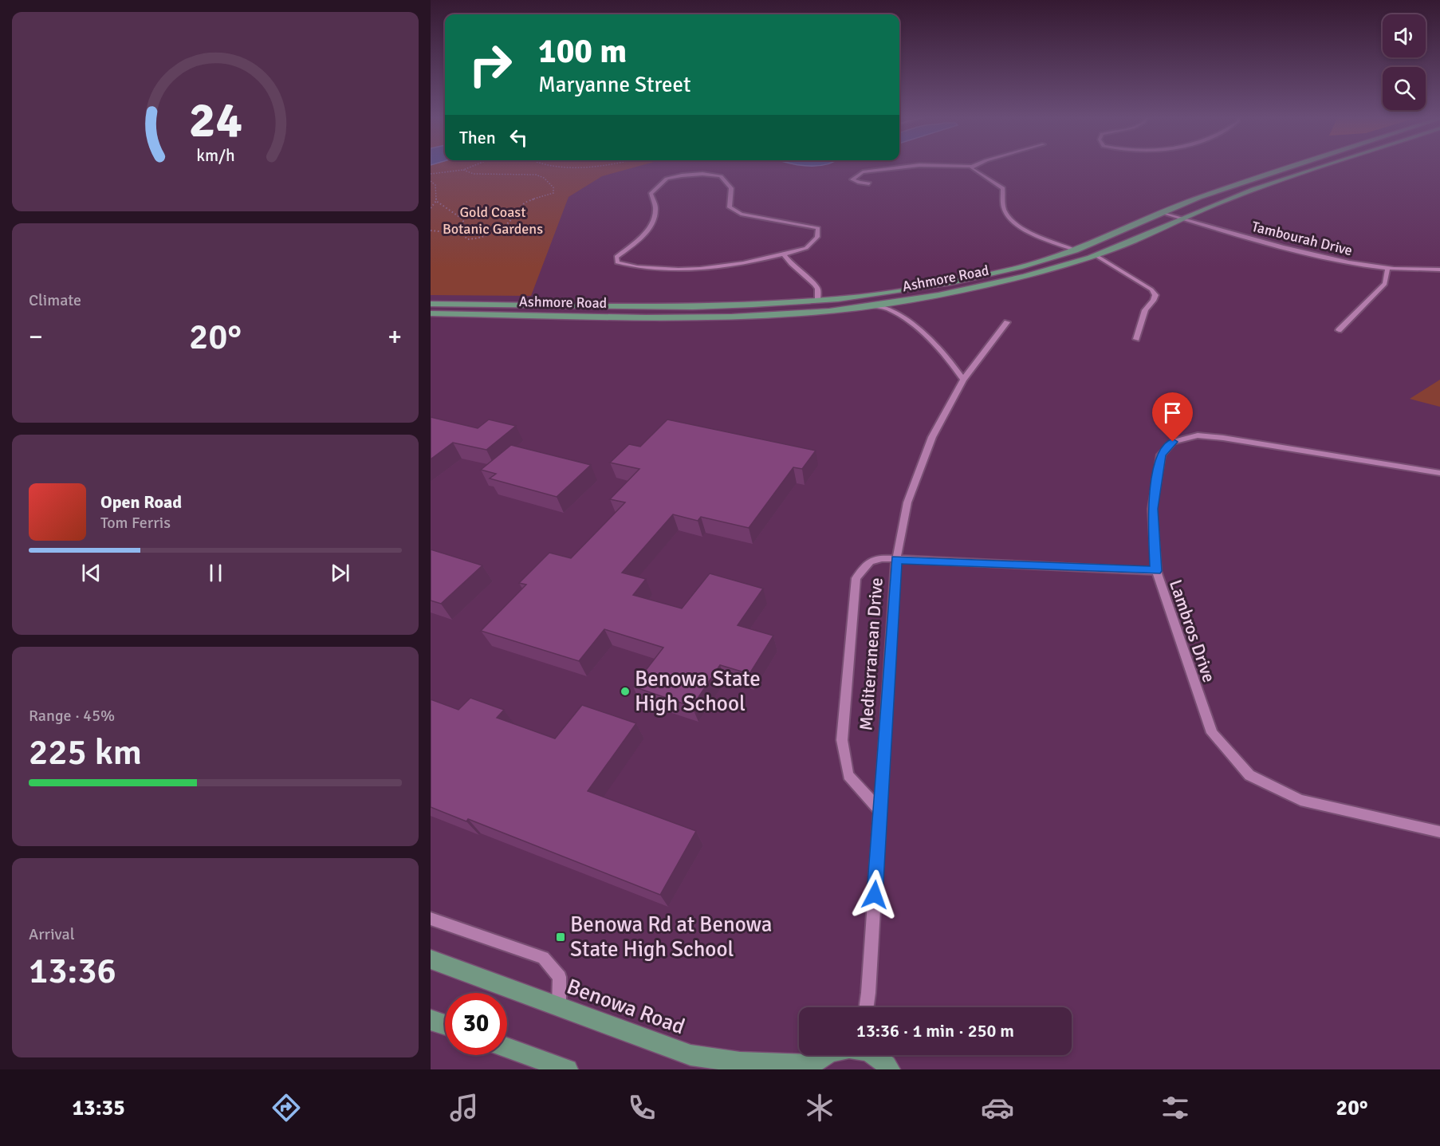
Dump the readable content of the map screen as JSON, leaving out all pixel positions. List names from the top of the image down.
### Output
{
  "streets": {
    "main road": ["Ashmore Road", "Benowa Road"],
    "street": ["Tambourah Drive", "Lambros Drive", "Mediterranean Drive"]
  },
  "crossings": [
    ["Tambourah Drive", "Ashmore Road"]
  ],
  "parks": ["Gold Coast Botanic Gardens"],
  "places": {
    "other": ["Benowa State High School"],
    "transit": ["Benowa Rd at Benowa State High School"]
  },
  "page": {
    "turn": ["100 m", "Maryanne Street"],
    "then": "Then",
    "tile": [
      "Climate",
      ["Range · 45%", "225 km"],
      ["Arrival", "13:36"]
    ],
    "heat": ["−", "20°", "+"],
    "song": ["Open Road", "Tom Ferris"],
    "limit": "30",
    "trip": "13:36 · 1 min · 250 m",
    "tabs": ["13:35", "20°"],
    "gauge": ["24", "km/h"]
  }
}
